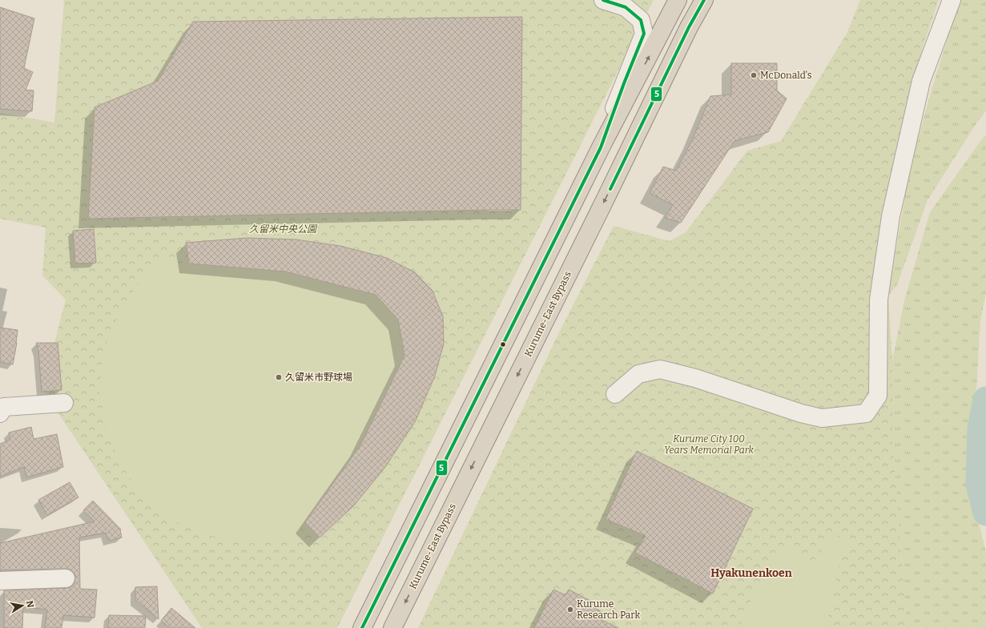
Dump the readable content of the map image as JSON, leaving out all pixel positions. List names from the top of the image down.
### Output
{
  "streets": {
    "highway": ["Kurume-East Bypass"]
  },
  "districts": ["Hyakunenkoen"],
  "parks": ["久留米中央公園", "Kurume City 100 Years Memorial Park"],
  "places": ["McDonald's", "久留米市野球場", "Kurume Research Park"],
  "lines": ["transit line 5"],
  "north": "right"
}
